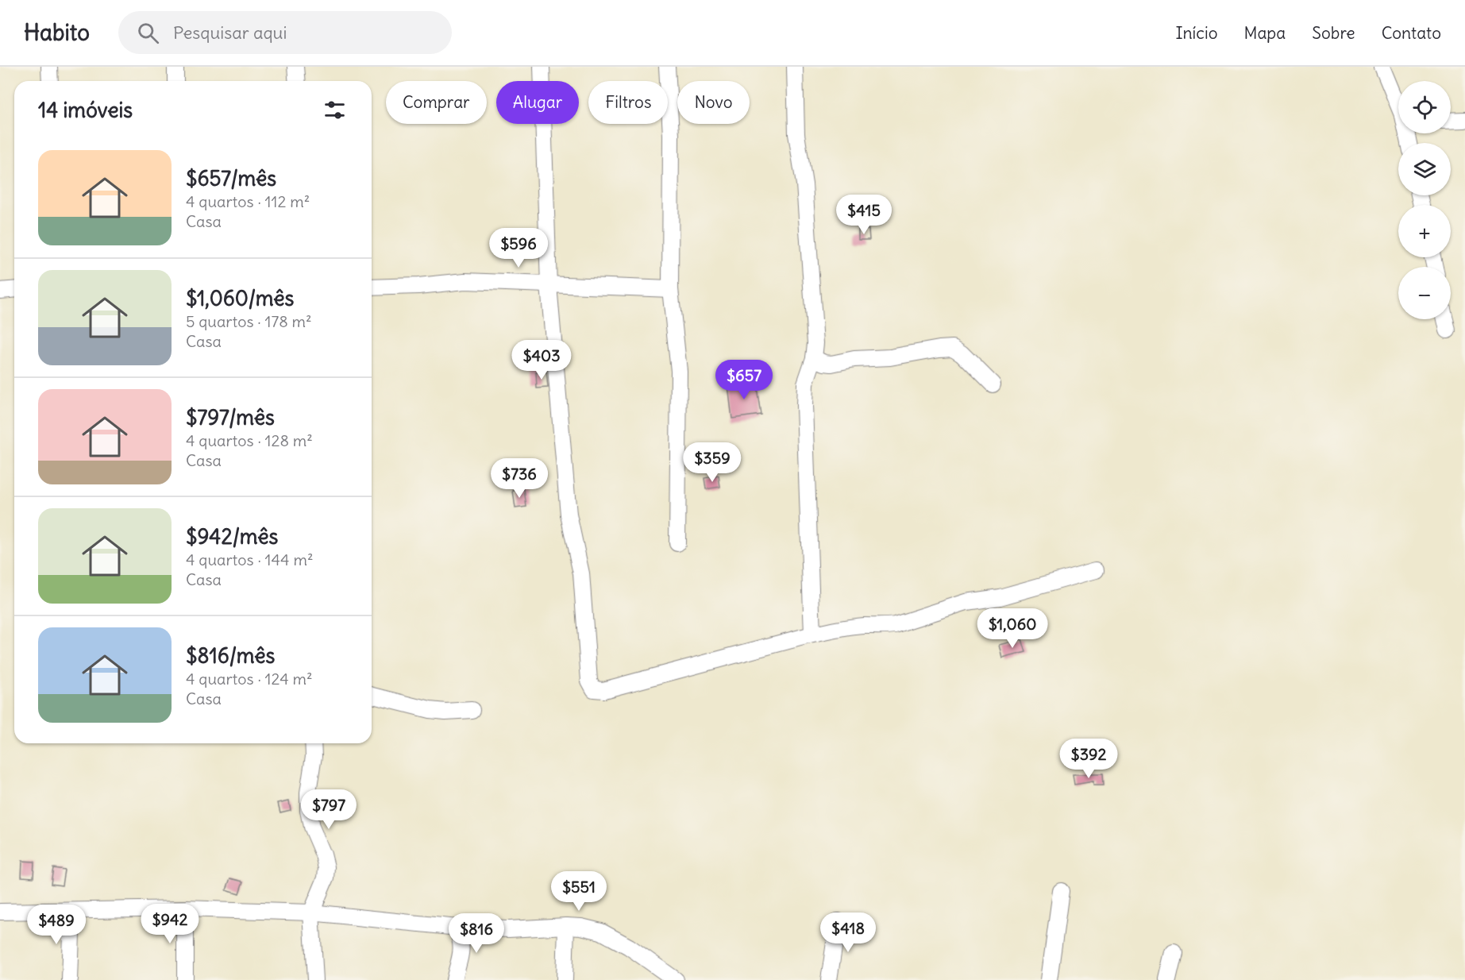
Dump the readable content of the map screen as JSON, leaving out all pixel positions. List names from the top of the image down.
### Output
{
  "page": {
    "header": "Habito",
    "search": "Pesquisar aqui",
    "nav": [
      "Início",
      "Mapa",
      "Sobre",
      "Contato"
    ],
    "map_buttons": ["+", "−"],
    "chip": [
      "Comprar",
      "Alugar",
      "Filtros",
      "Novo"
    ],
    "heading": "14 imóveis",
    "list": [
      {
        "name": "$657/mês",
        "note": "4 quartos · 112 m² · Casa"
      },
      {
        "name": "$1,060/mês",
        "note": "5 quartos · 178 m² · Casa"
      },
      {
        "name": "$797/mês",
        "note": "4 quartos · 128 m² · Casa"
      },
      {
        "name": "$942/mês",
        "note": "4 quartos · 144 m² · Casa"
      },
      {
        "name": "$816/mês",
        "note": "4 quartos · 124 m² · Casa"
      }
    ],
    "price": [
      "$415",
      "$596",
      "$403",
      "$657",
      "$359",
      "$736",
      "$1,060",
      "$392",
      "$797",
      "$551",
      "$942",
      "$489",
      "$418",
      "$816"
    ]
  }
}
